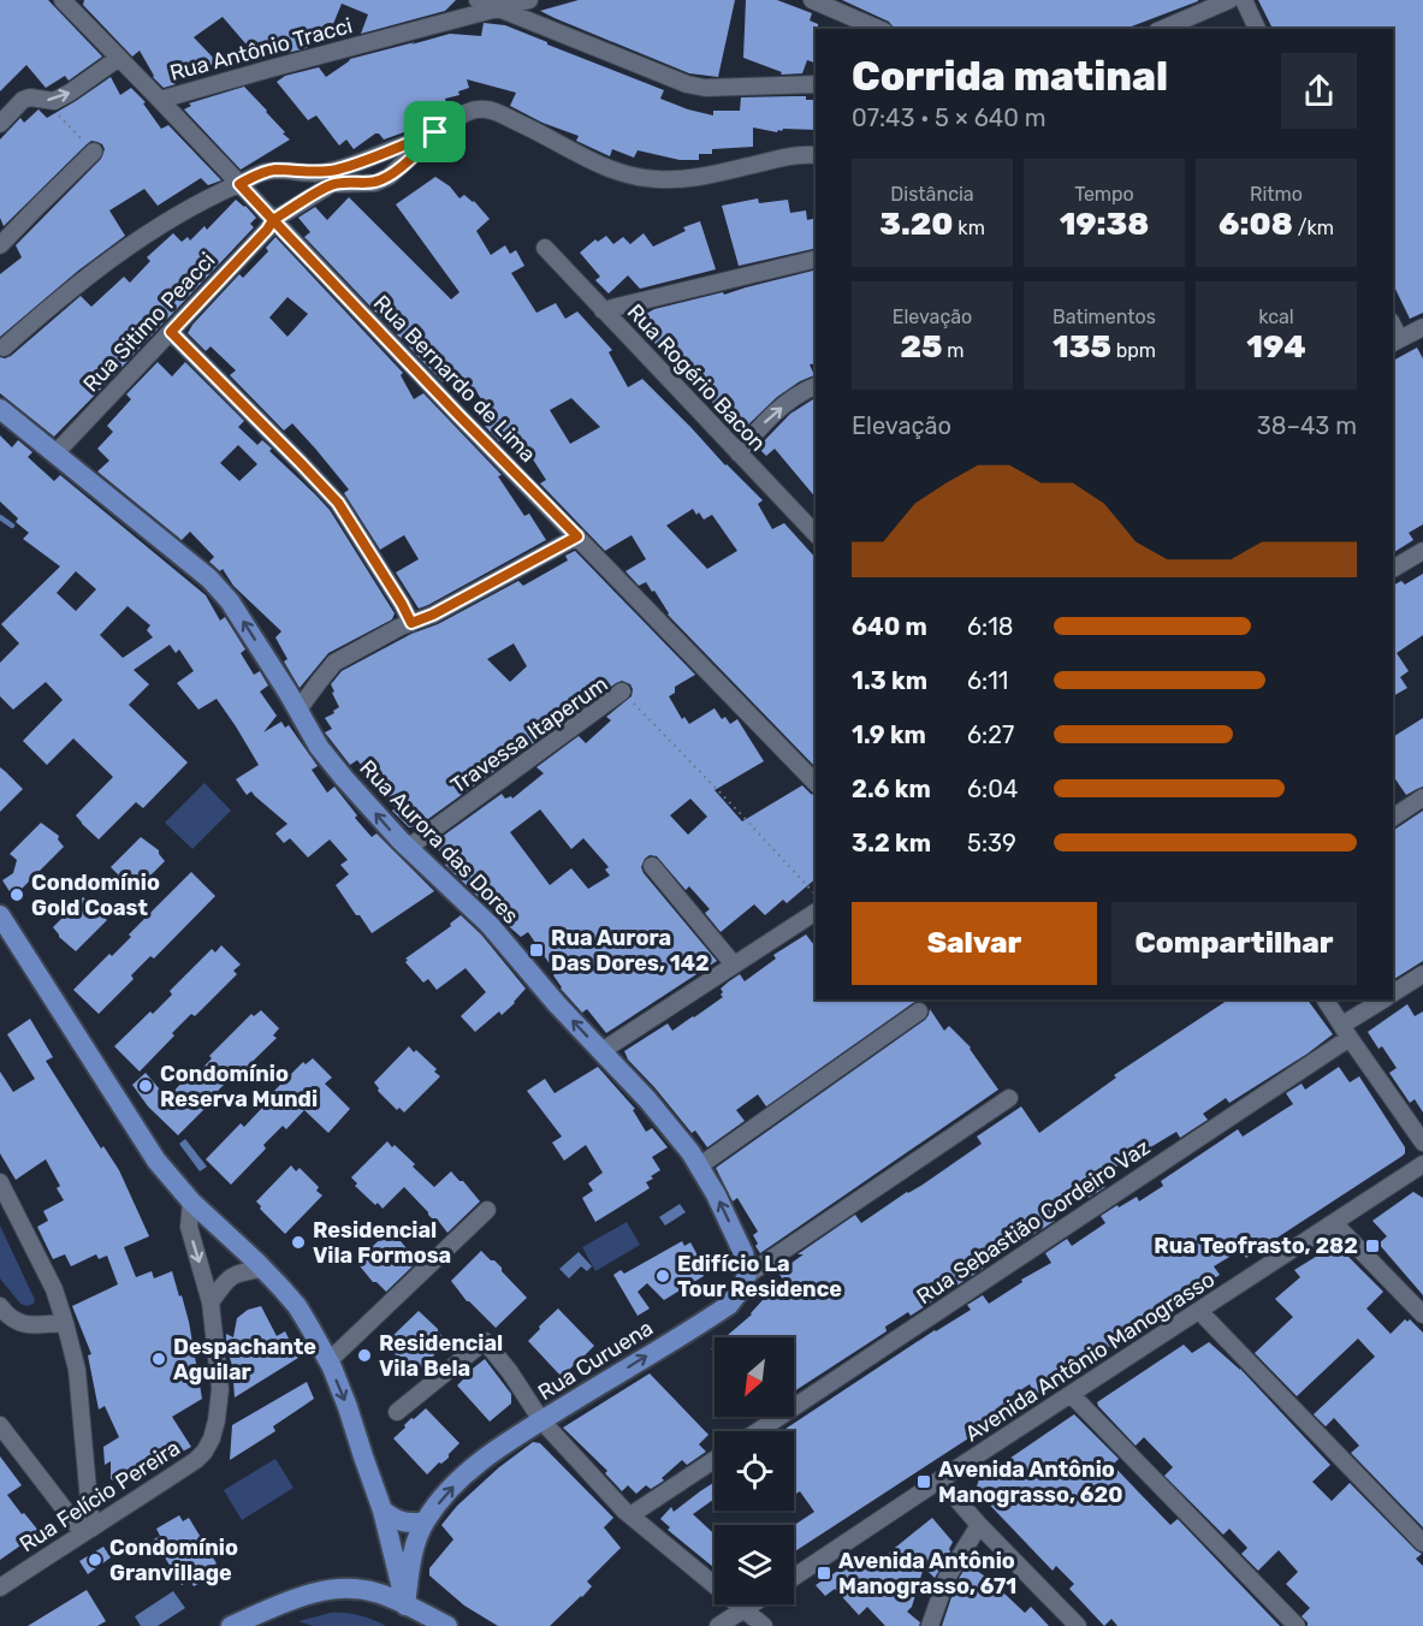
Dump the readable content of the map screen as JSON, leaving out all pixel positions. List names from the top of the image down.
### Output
{
  "streets": {
    "main road": ["Rua Aurora das Dores", "Rua Curuena"],
    "street": [
      "Rua Antônio Tracci",
      "Rua Sitimo Peacci",
      "Rua Rogério Bacon",
      "Rua Bernardo de Lima",
      "Travessa Itaperum",
      "Rua Sebastião Cordeiro Vaz",
      "Avenida Antônio Manograsso",
      "Rua Felício Pereira"
    ]
  },
  "crossings": [
    ["Rua Antônio Tracci", "Rua Bernardo de Lima"],
    ["Rua Sitimo Peacci", "Rua Bernardo de Lima"],
    ["Rua Sitimo Peacci", "Rua Aurora das Dores"],
    ["Travessa Itaperum", "Rua Aurora das Dores"],
    ["Rua Aurora das Dores", "Rua Curuena"]
  ],
  "one_way": ["Rua Aurora das Dores"],
  "places": {
    "other": [
      "Condomínio Gold Coast",
      "Condomínio Reserva Mundi",
      "Residencial Vila Formosa",
      "Edifício La Tour Residence",
      "Residencial Vila Bela",
      "Despachante Aguilar",
      "Condomínio Granvillage"
    ],
    "transit": [
      "Rua Aurora Das Dores, 142",
      "Rua Teofrasto, 282",
      "Avenida Antônio Manograsso, 620",
      "Avenida Antônio Manograsso, 671"
    ]
  },
  "north": "bottom left",
  "page": {
    "heading": ["Corrida matinal", "07:43 · 5 × 640 m"],
    "stats": [
      ["Distância", "3.20 km"],
      ["Tempo", "19:38"],
      ["Ritmo", "6:08 /km"],
      ["Elevação", "25 m"],
      ["Batimentos", "135 bpm"],
      ["kcal", "194"]
    ],
    "chart": ["Elevação", "38–43 m"],
    "list": [
      {
        "name": "640 m",
        "note": "6:18"
      },
      {
        "name": "1.3 km",
        "note": "6:11"
      },
      {
        "name": "1.9 km",
        "note": "6:27"
      },
      {
        "name": "2.6 km",
        "note": "6:04"
      },
      {
        "name": "3.2 km",
        "note": "5:39"
      }
    ],
    "buttons": ["Salvar", "Compartilhar"]
  }
}
